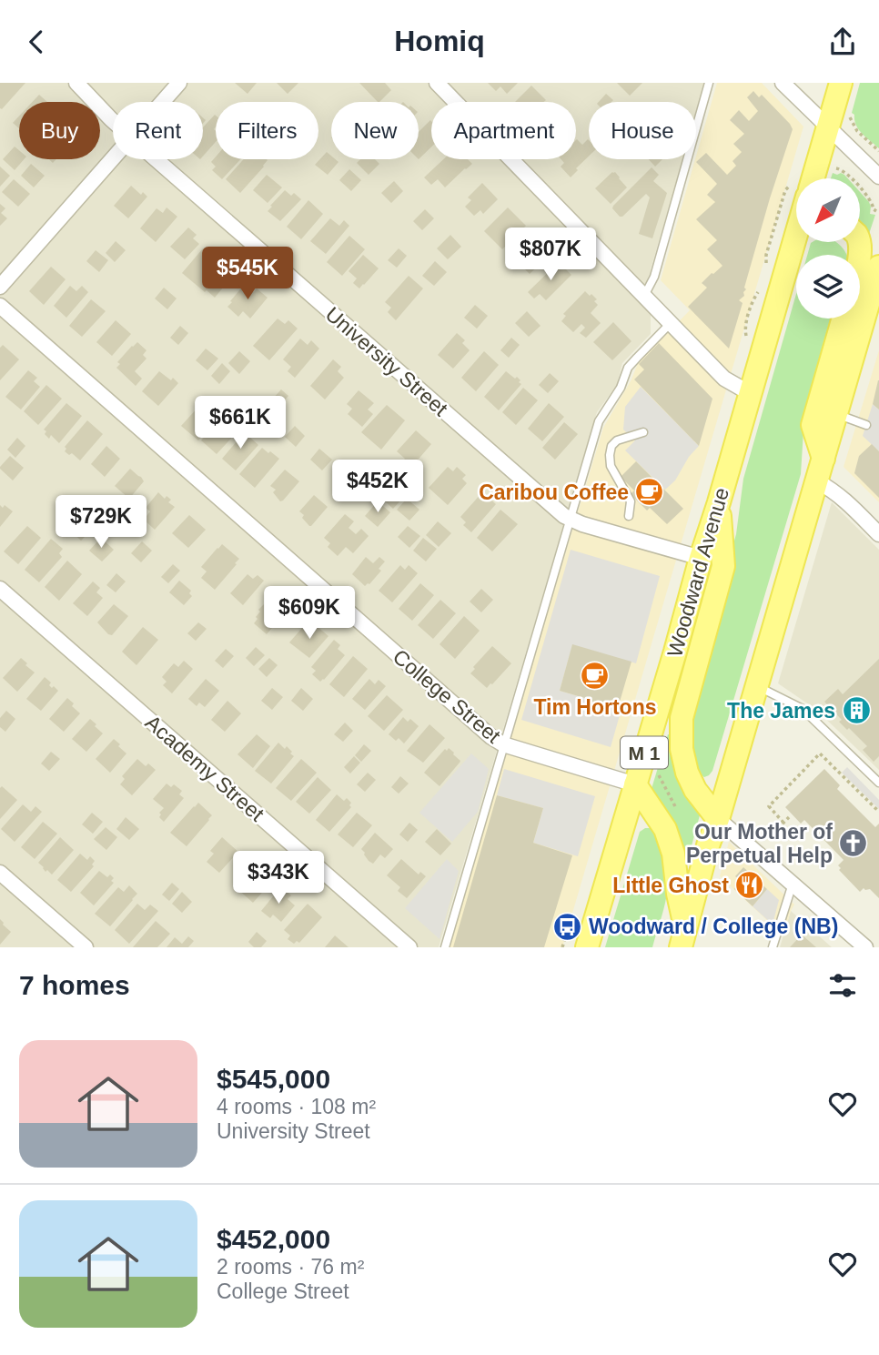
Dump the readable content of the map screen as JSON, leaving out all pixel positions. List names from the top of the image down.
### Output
{
  "streets": {
    "main road": ["Woodward Avenue", "M 1"],
    "street": ["University Street", "College Street", "Academy Street"]
  },
  "crossings": [
    ["University Street", "Woodward Avenue"],
    ["Woodward Avenue", "College Street"]
  ],
  "places": {
    "cafe": ["Caribou Coffee", "Tim Hortons"],
    "building": ["The James"],
    "church": ["Our Mother of Perpetual Help"],
    "restaurant": ["Little Ghost"],
    "bus stop": ["Woodward / College (NB)"]
  },
  "north": "bottom left",
  "page": {
    "header": "Homiq",
    "chip": [
      "Buy",
      "Rent",
      "Filters",
      "New",
      "Apartment",
      "House"
    ],
    "price": [
      "$807K",
      "$545K",
      "$661K",
      "$452K",
      "$729K",
      "$609K",
      "$343K"
    ],
    "heading": "7 homes",
    "list": [
      {
        "name": "$545,000",
        "note": "4 rooms · 108 m² · University Street"
      },
      {
        "name": "$452,000",
        "note": "2 rooms · 76 m² · College Street"
      }
    ]
  }
}
